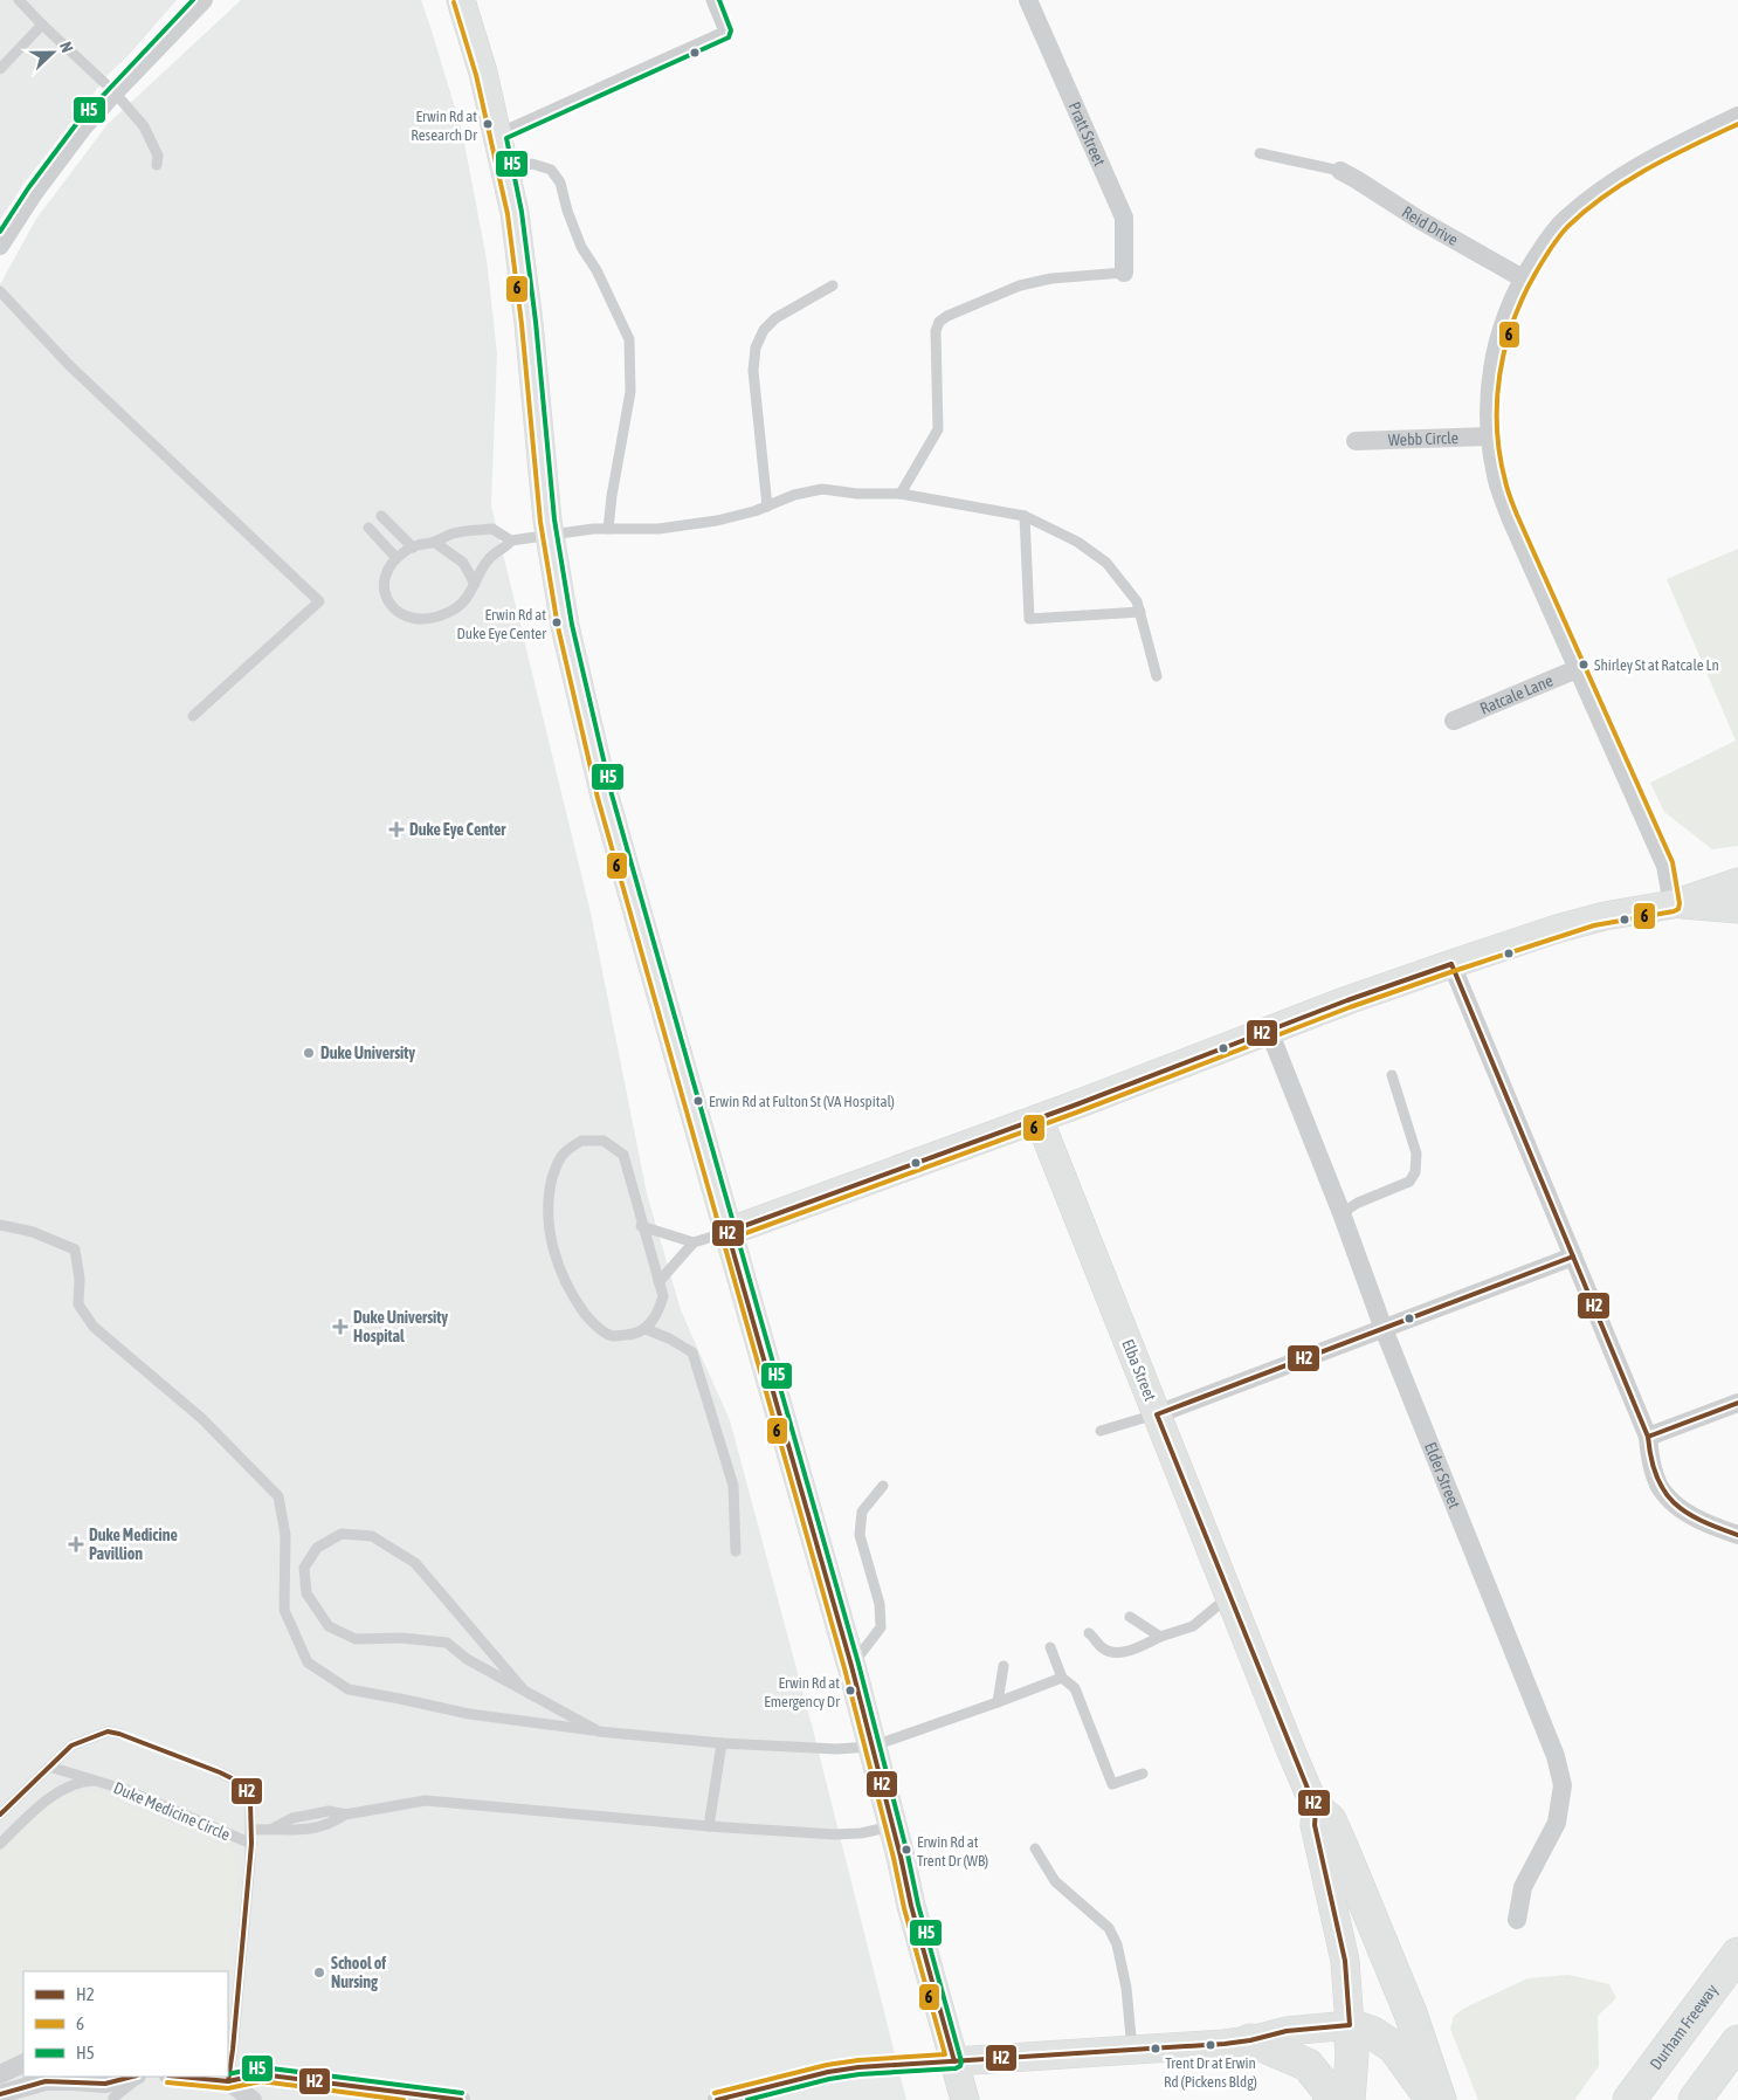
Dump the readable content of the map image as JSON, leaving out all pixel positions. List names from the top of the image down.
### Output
{
  "streets": {
    "highway": ["Durham Freeway"],
    "main road": ["Elba Street"],
    "street": [
      "Pratt Street",
      "Reid Drive",
      "Webb Circle",
      "Ratcale Lane",
      "Elder Street"
    ],
    "lane": ["Duke Medicine Circle"]
  },
  "places": {
    "other": [
      "Erwin Rd at Research Dr",
      "Erwin Rd at Duke Eye Center",
      "Shirley St at Ratcale Ln",
      "Duke University",
      "Erwin Rd at Fulton St (VA Hospital)",
      "Erwin Rd at Emergency Dr",
      "Erwin Rd at Trent Dr (WB)",
      "School of Nursing",
      "Trent Dr at Erwin Rd (Pickens Bldg)"
    ],
    "health": ["Duke Eye Center", "Duke University Hospital", "Duke Medicine Pavillion"]
  },
  "lines": ["transit line H5", "transit line 6", "transit line H2"],
  "legend": ["H2", "6", "H5"],
  "north": "right"
}
